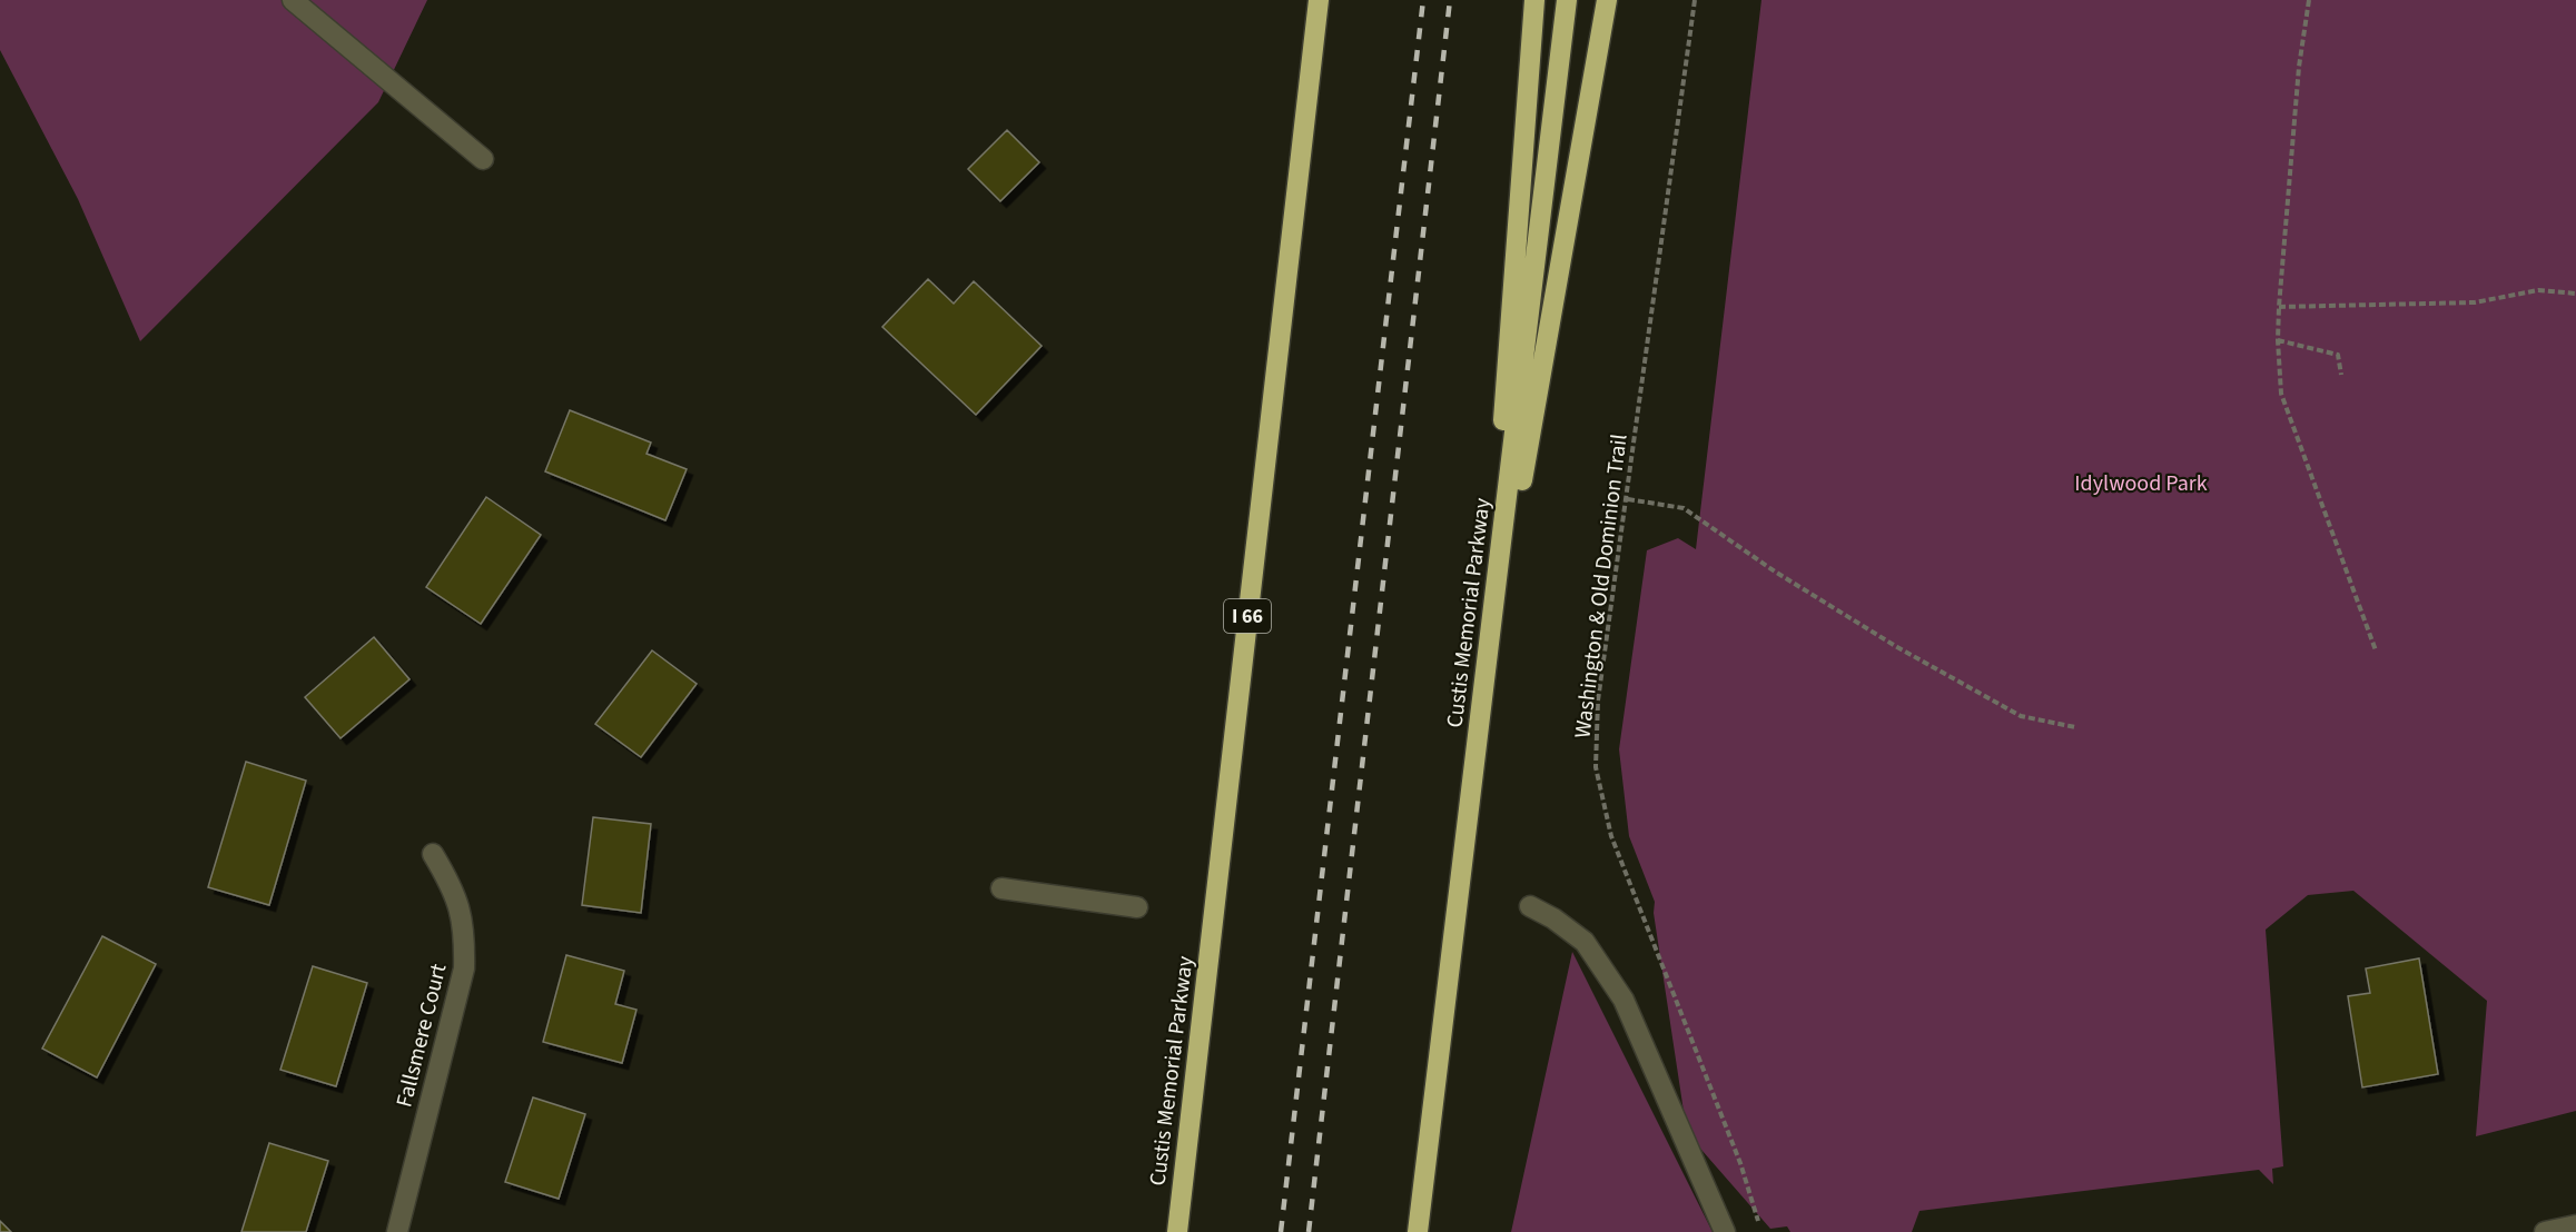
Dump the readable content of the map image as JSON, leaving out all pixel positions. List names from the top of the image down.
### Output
{
  "streets": {
    "highway": ["Custis Memorial Parkway", "I 66"],
    "street": ["Fallsmere Court"],
    "path": ["Washington & Old Dominion Trail"]
  },
  "parks": ["Idylwood Park"]
}
